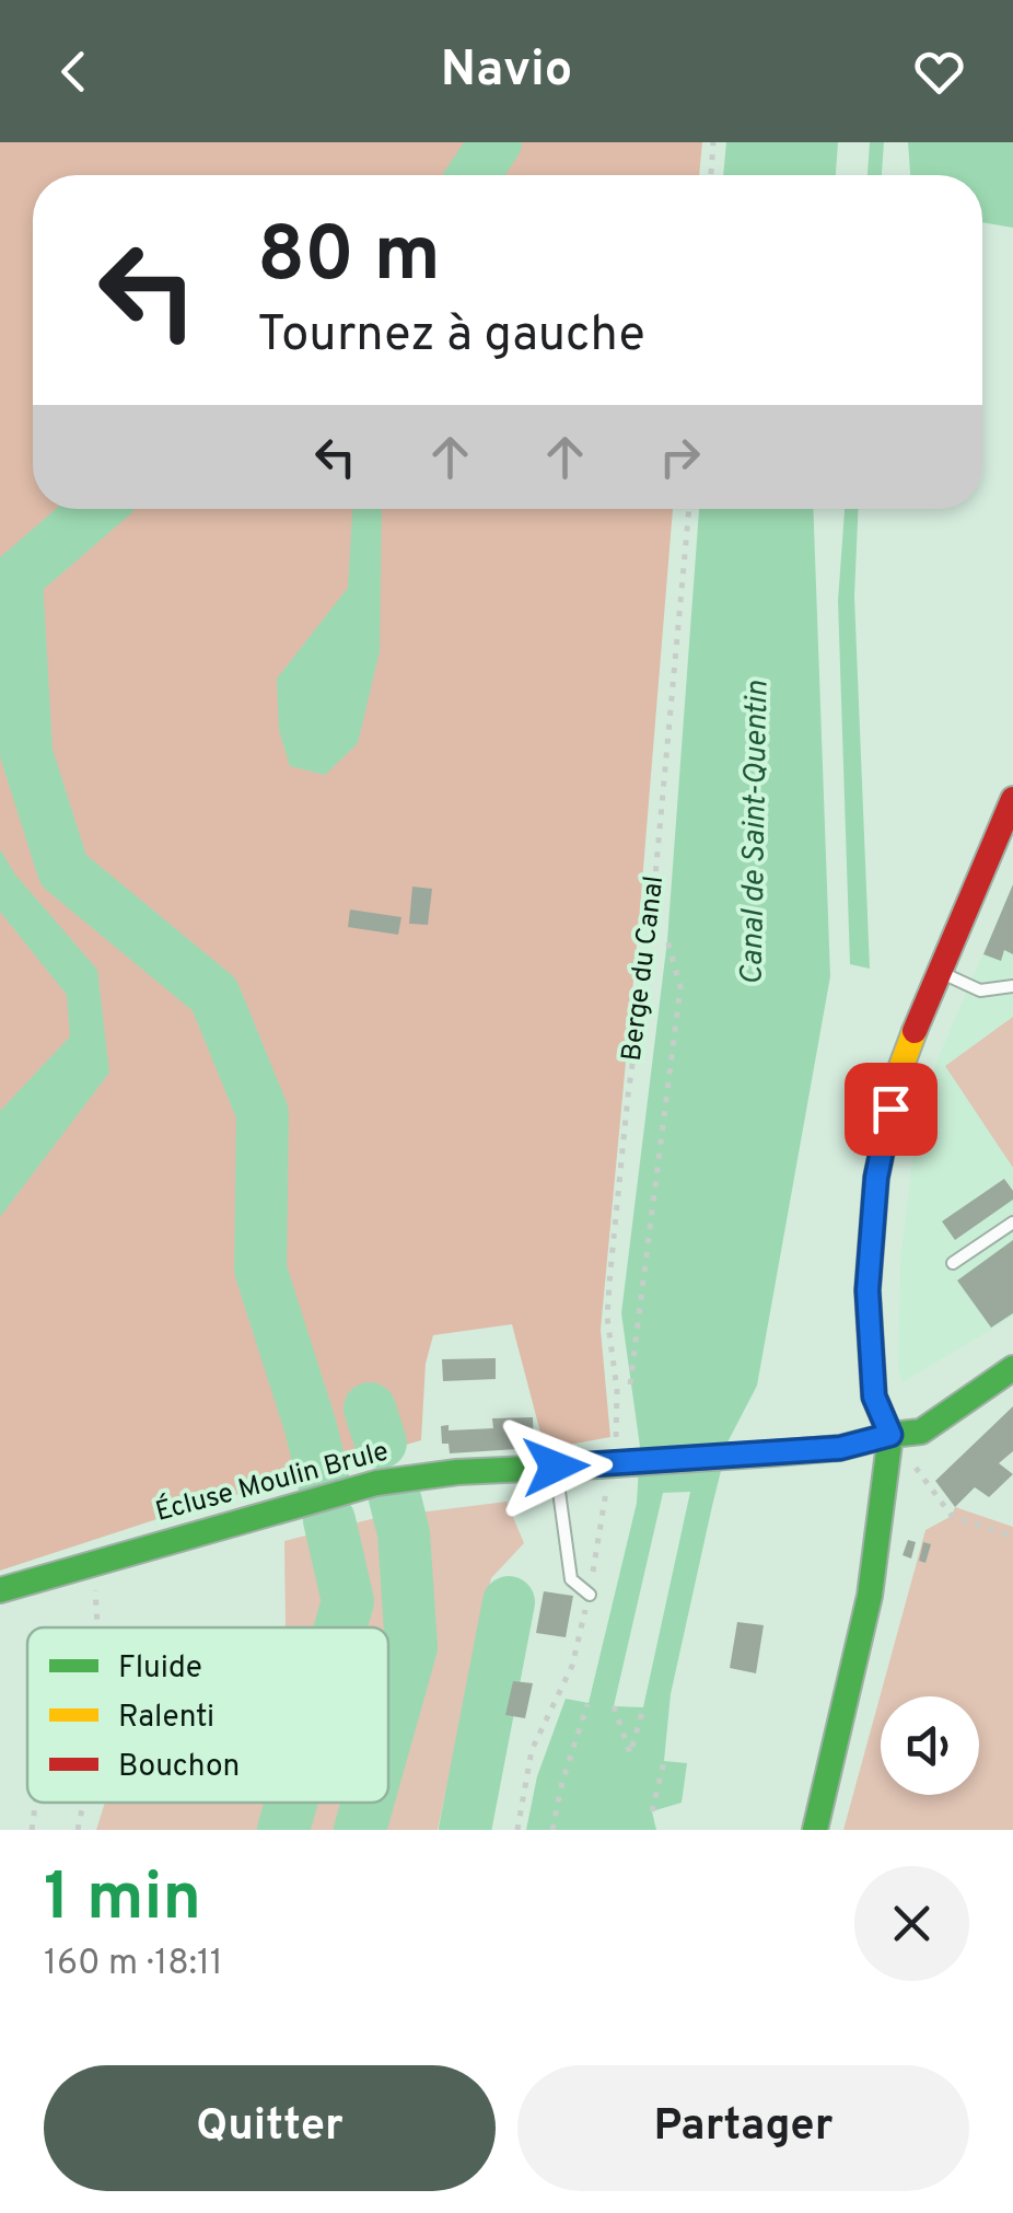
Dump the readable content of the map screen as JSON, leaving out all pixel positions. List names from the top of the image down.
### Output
{
  "streets": {
    "street": ["Écluse Moulin Brule"],
    "path": ["Berge du Canal"]
  },
  "water": ["Canal de Saint-Quentin"],
  "legend": ["Fluide", "Ralenti", "Bouchon"],
  "page": {
    "header": "Navio",
    "turn": ["80 m", "Tournez à gauche"],
    "heading": ["1 min", "160 m · 18:11"],
    "buttons": ["Quitter", "Partager"]
  }
}
